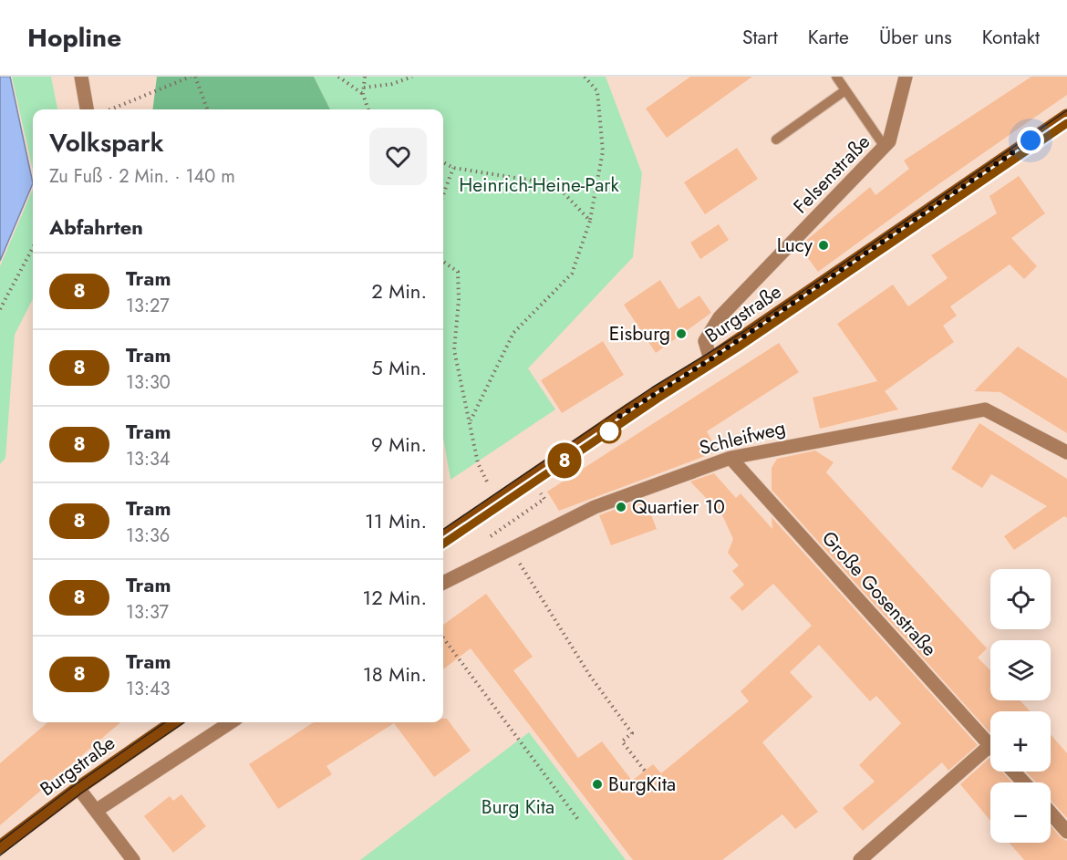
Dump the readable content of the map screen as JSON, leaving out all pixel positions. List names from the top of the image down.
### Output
{
  "streets": {
    "street": [
      "Felsenstraße",
      "Burgstraße",
      "Schleifweg",
      "Große Gosenstraße"
    ]
  },
  "crossings": [
    ["Felsenstraße", "Burgstraße"],
    ["Schleifweg", "Große Gosenstraße"]
  ],
  "parks": ["Heinrich-Heine-Park", "Burg Kita"],
  "places": [
    "Lucy",
    "Eisburg",
    "Quartier 10",
    "BurgKita"
  ],
  "lines": ["tram line 8"],
  "page": {
    "header": "Hopline",
    "nav": [
      "Start",
      "Karte",
      "Über uns",
      "Kontakt"
    ],
    "on_map": "8",
    "heading": [
      ["Volkspark", "Zu Fuß · 2 Min. · 140 m"],
      "Abfahrten"
    ],
    "list": [
      {
        "mark": "8",
        "name": "Tram",
        "note": "13:27",
        "value": "2 Min."
      },
      {
        "mark": "8",
        "name": "Tram",
        "note": "13:30",
        "value": "5 Min."
      },
      {
        "mark": "8",
        "name": "Tram",
        "note": "13:34",
        "value": "9 Min."
      },
      {
        "mark": "8",
        "name": "Tram",
        "note": "13:36",
        "value": "11 Min."
      },
      {
        "mark": "8",
        "name": "Tram",
        "note": "13:37",
        "value": "12 Min."
      },
      {
        "mark": "8",
        "name": "Tram",
        "note": "13:43",
        "value": "18 Min."
      }
    ],
    "map_buttons": ["+", "−"]
  }
}
